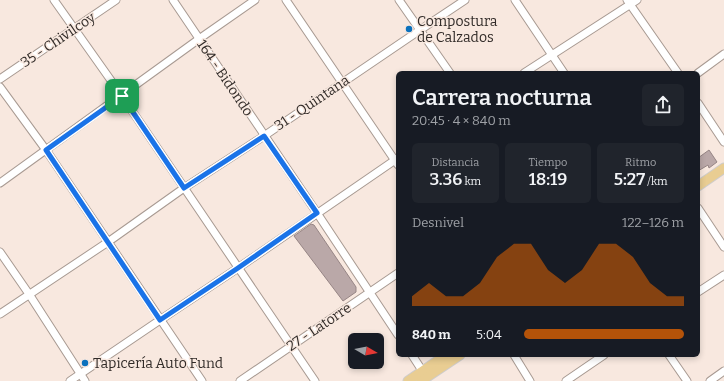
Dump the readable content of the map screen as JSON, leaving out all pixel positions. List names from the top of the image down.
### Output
{
  "streets": {
    "street": [
      "35 - Chivilcoy",
      "164 - Bidondo",
      "31 - Quintana",
      "27 - Latorre"
    ]
  },
  "crossings": [
    ["164 - Bidondo", "31 - Quintana"],
    ["164 - Bidondo", "27 - Latorre"]
  ],
  "places": ["Compostura de Calzados", "Tapicería Auto Fund"],
  "north": "right",
  "page": {
    "heading": ["Carrera nocturna", "20:45 · 4 × 840 m"],
    "stats": [
      ["Distancia", "3.36 km"],
      ["Tiempo", "18:19"],
      ["Ritmo", "5:27 /km"]
    ],
    "chart": ["Desnivel", "122–126 m"],
    "list": [
      {
        "name": "840 m",
        "note": "5:04"
      }
    ]
  }
}
